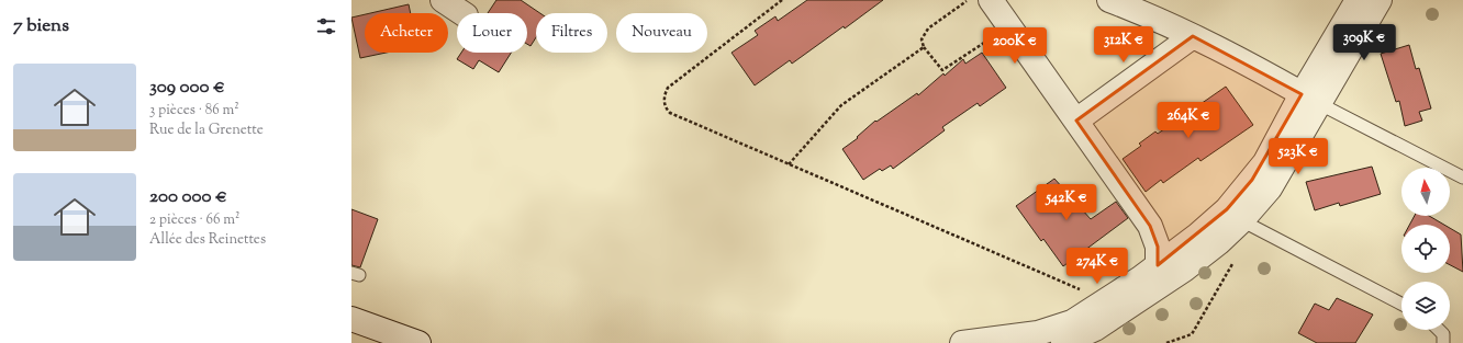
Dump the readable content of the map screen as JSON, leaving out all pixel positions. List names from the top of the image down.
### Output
{
  "north": "top",
  "page": {
    "heading": "7 biens",
    "chip": [
      "Acheter",
      "Louer",
      "Filtres",
      "Nouveau"
    ],
    "price": [
      "309K €",
      "312K €",
      "200K €",
      "264K €",
      "523K €",
      "542K €",
      "274K €"
    ],
    "list": [
      {
        "name": "309 000 €",
        "note": "3 pièces · 86 m² · Rue de la Grenette"
      },
      {
        "name": "200 000 €",
        "note": "2 pièces · 66 m² · Allée des Reinettes"
      }
    ]
  }
}
